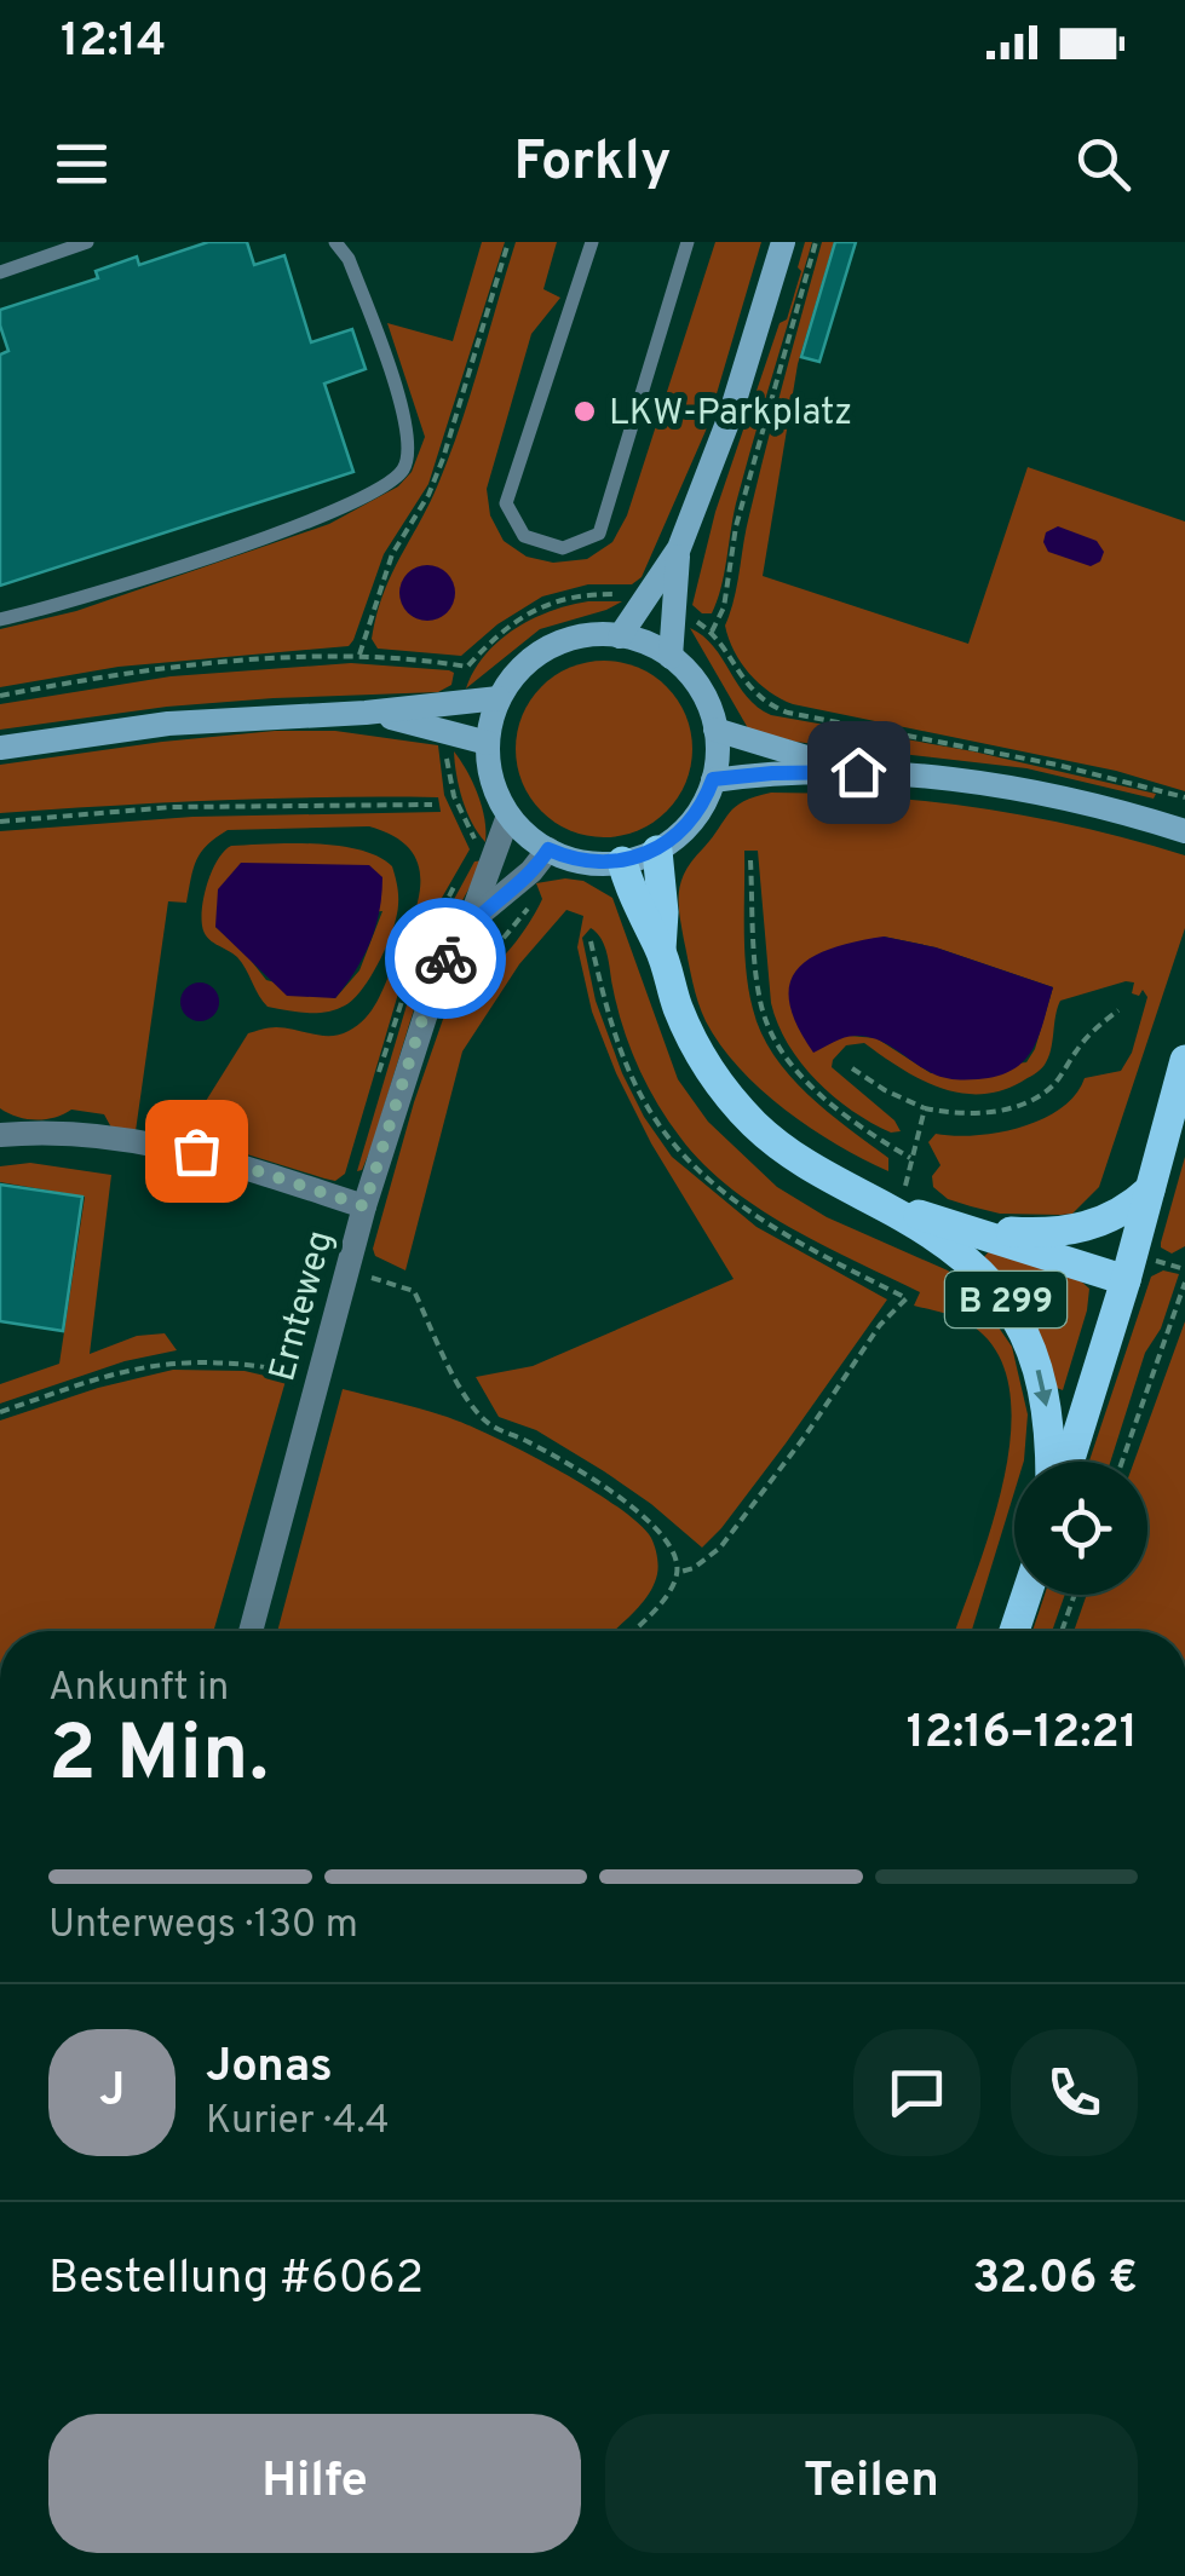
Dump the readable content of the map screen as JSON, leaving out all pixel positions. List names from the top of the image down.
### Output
{
  "streets": {
    "main road": ["B 299"],
    "street": ["Ernteweg"]
  },
  "places": ["LKW-Parkplatz"],
  "page": {
    "status": "12:14",
    "header": "Forkly",
    "heading": ["2 Min.", "Ankunft in", "12:16–12:21"],
    "panel": [
      "Jonas",
      "Kurier · 4.4",
      "Bestellung #6062",
      "32.06 €"
    ],
    "bar": "Unterwegs · 130 m",
    "round": "J",
    "buttons": ["Hilfe", "Teilen"]
  }
}
